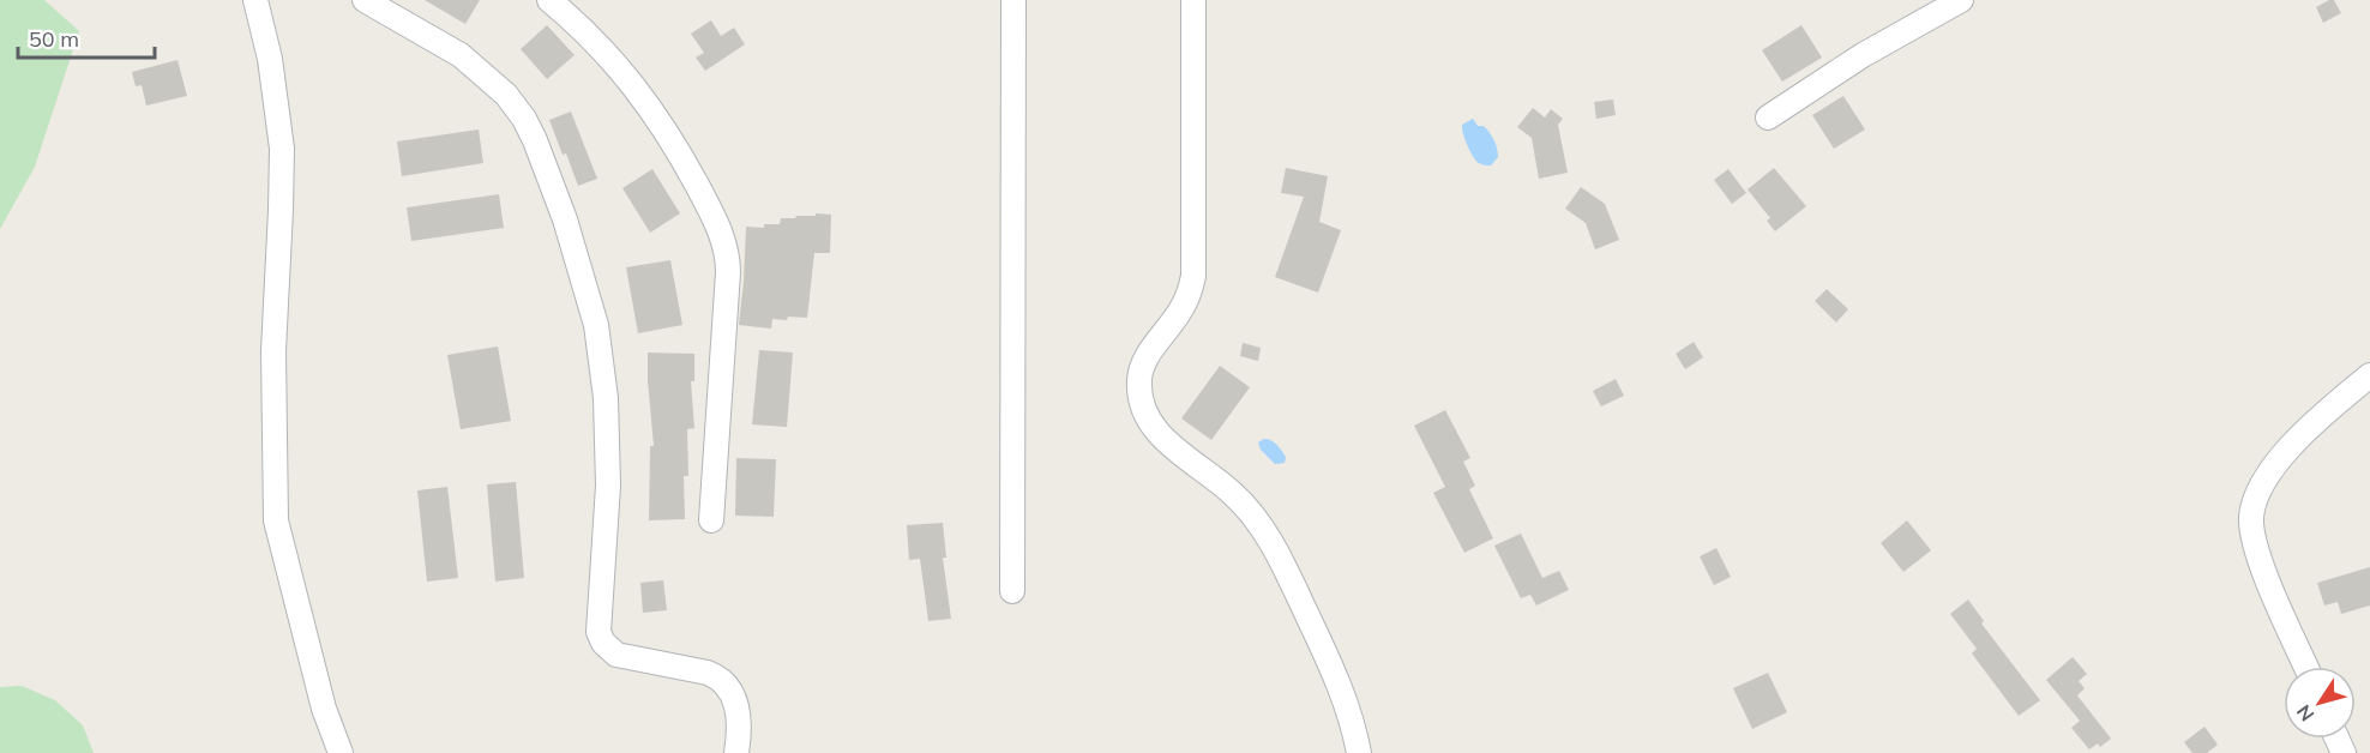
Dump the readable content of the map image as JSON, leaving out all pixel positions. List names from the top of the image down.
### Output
{
  "scale_bar": "50 m",
  "north": "bottom left"
}
